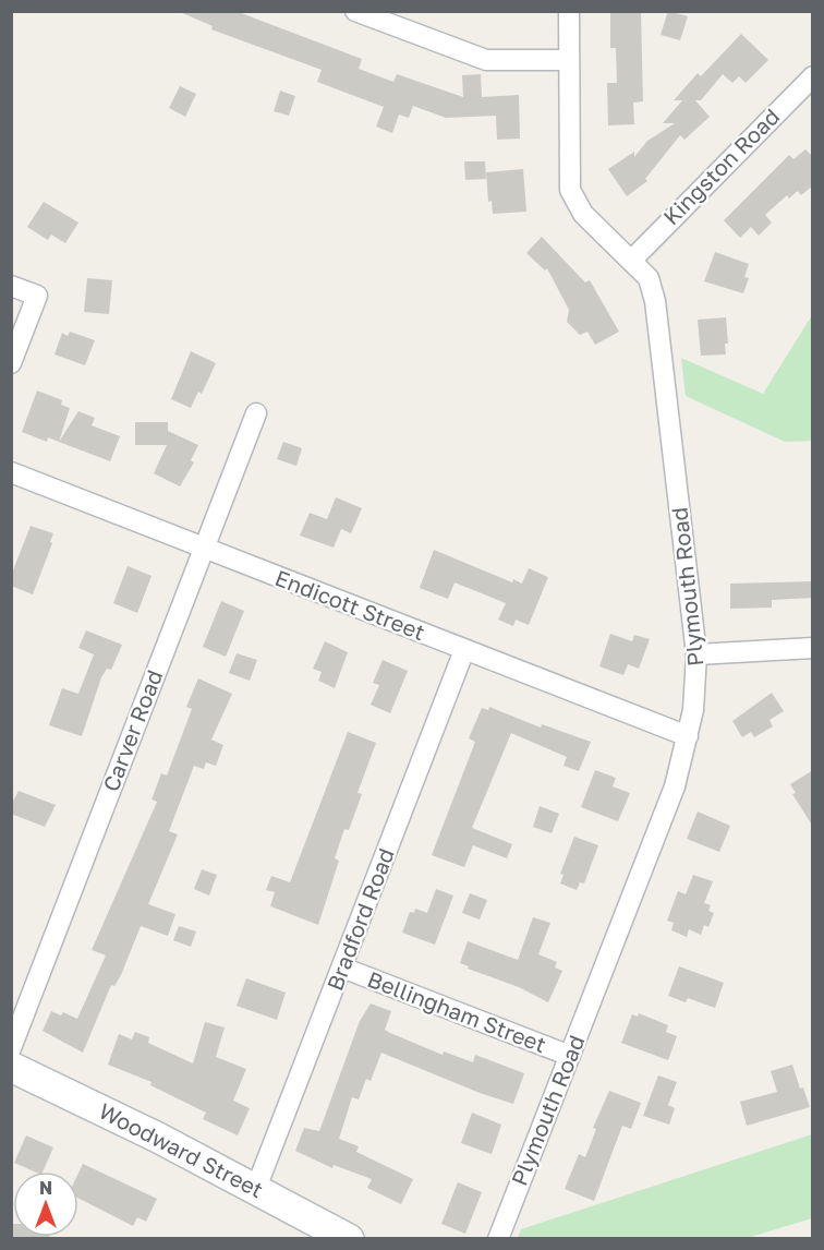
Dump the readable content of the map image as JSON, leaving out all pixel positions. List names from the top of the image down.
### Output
{
  "streets": {
    "street": [
      "Kingston Road",
      "Plymouth Road",
      "Endicott Street",
      "Carver Road",
      "Bradford Road",
      "Bellingham Street",
      "Woodward Street"
    ]
  },
  "crossings": [
    ["Kingston Road", "Plymouth Road"],
    ["Plymouth Road", "Endicott Street"],
    ["Plymouth Road", "Bellingham Street"],
    ["Endicott Street", "Carver Road"],
    ["Endicott Street", "Bradford Road"],
    ["Bradford Road", "Bellingham Street"],
    ["Bradford Road", "Woodward Street"]
  ],
  "north": "top"
}
